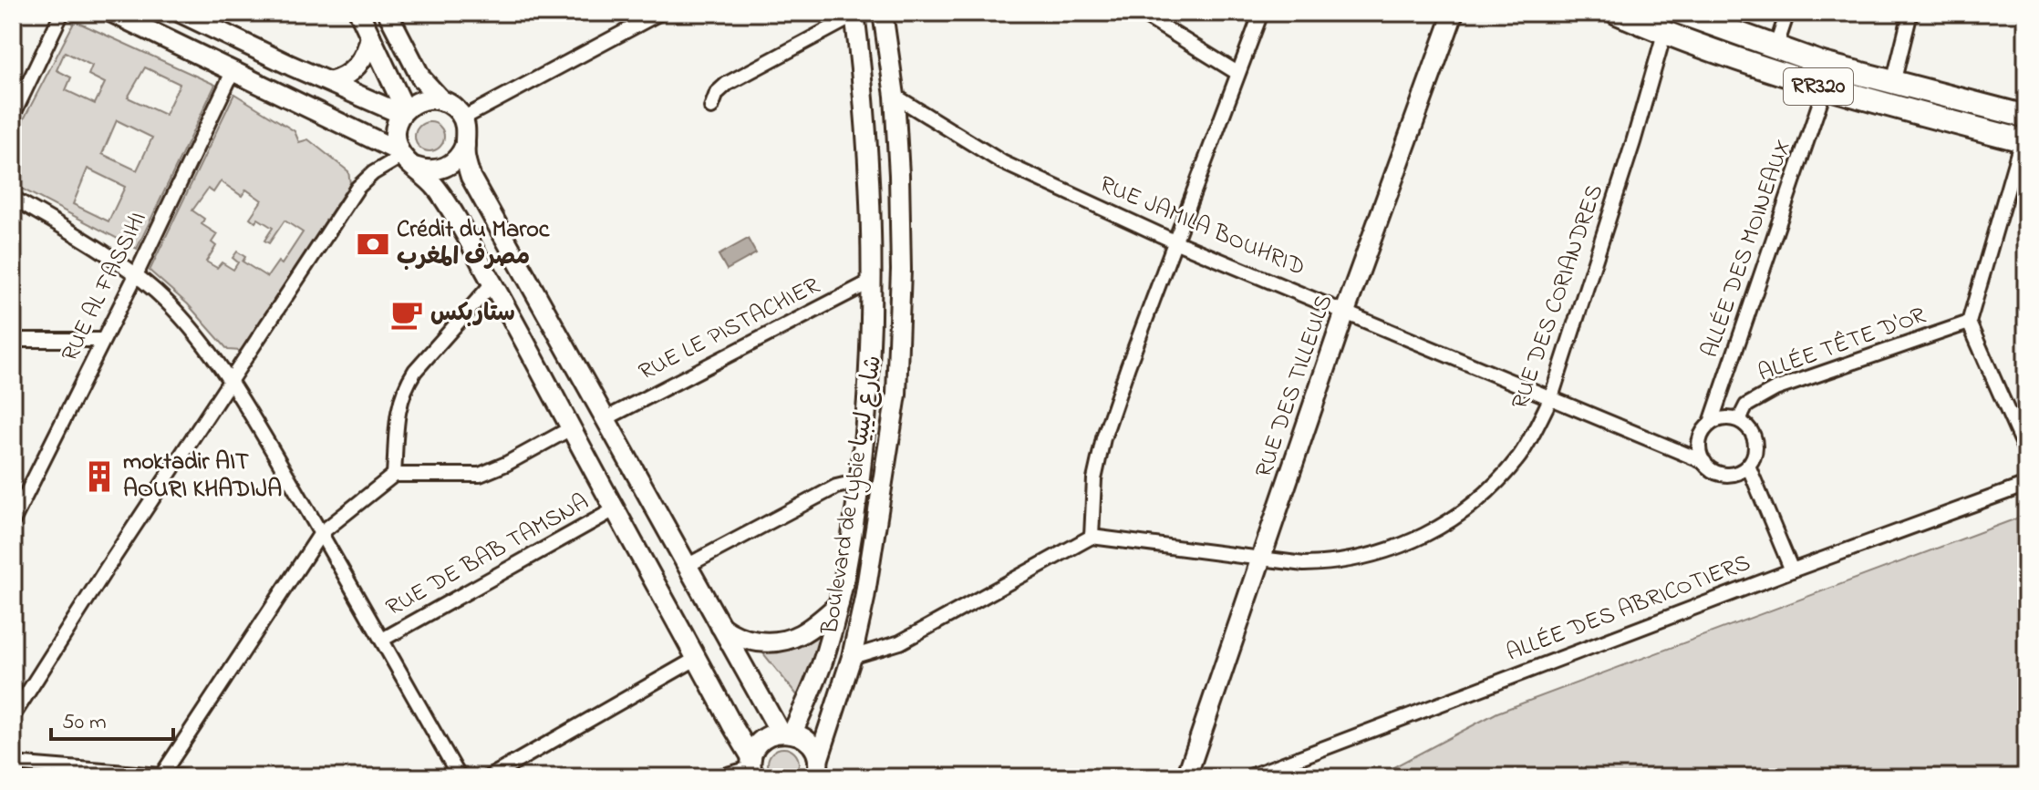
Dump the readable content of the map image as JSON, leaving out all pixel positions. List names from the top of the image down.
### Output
{
  "streets": {
    "main road": ["RR320", "RUE DES TILLEULS", "Boulevard de Lybie شارع ليبيا"],
    "street": [
      "RUE JAMILA BOUHRID",
      "ALLÉE DES MOINEAUX",
      "RUE AL FASSIHI",
      "RUE DES CORIANDRES",
      "RUE LE PISTACHIER",
      "ALLÉE TÊTE D'OR",
      "RUE DE BAB TAMSNA",
      "ALLÉE DES ABRICOTIERS"
    ]
  },
  "crossings": [
    ["RR320", "ALLÉE DES MOINEAUX"],
    ["RR320", "RUE DES CORIANDRES"],
    ["RUE JAMILA BOUHRID", "ALLÉE DES MOINEAUX"],
    ["RUE JAMILA BOUHRID", "RUE DES CORIANDRES"],
    ["RUE JAMILA BOUHRID", "ALLÉE TÊTE D'OR"],
    ["RUE JAMILA BOUHRID", "RUE DES TILLEULS"],
    ["RUE JAMILA BOUHRID", "Boulevard de Lybie شارع ليبيا"],
    ["ALLÉE DES MOINEAUX", "ALLÉE TÊTE D'OR"],
    ["RUE DES CORIANDRES", "RUE DES TILLEULS"],
    ["RUE LE PISTACHIER", "Boulevard de Lybie شارع ليبيا"]
  ],
  "places": {
    "bank": ["Crédit du Maroc مصرف المغرب"],
    "cafe": ["ستاربكس"],
    "building": ["moktadir AIT AOURI KHADIJA"]
  },
  "scale_bar": "50 m"
}
